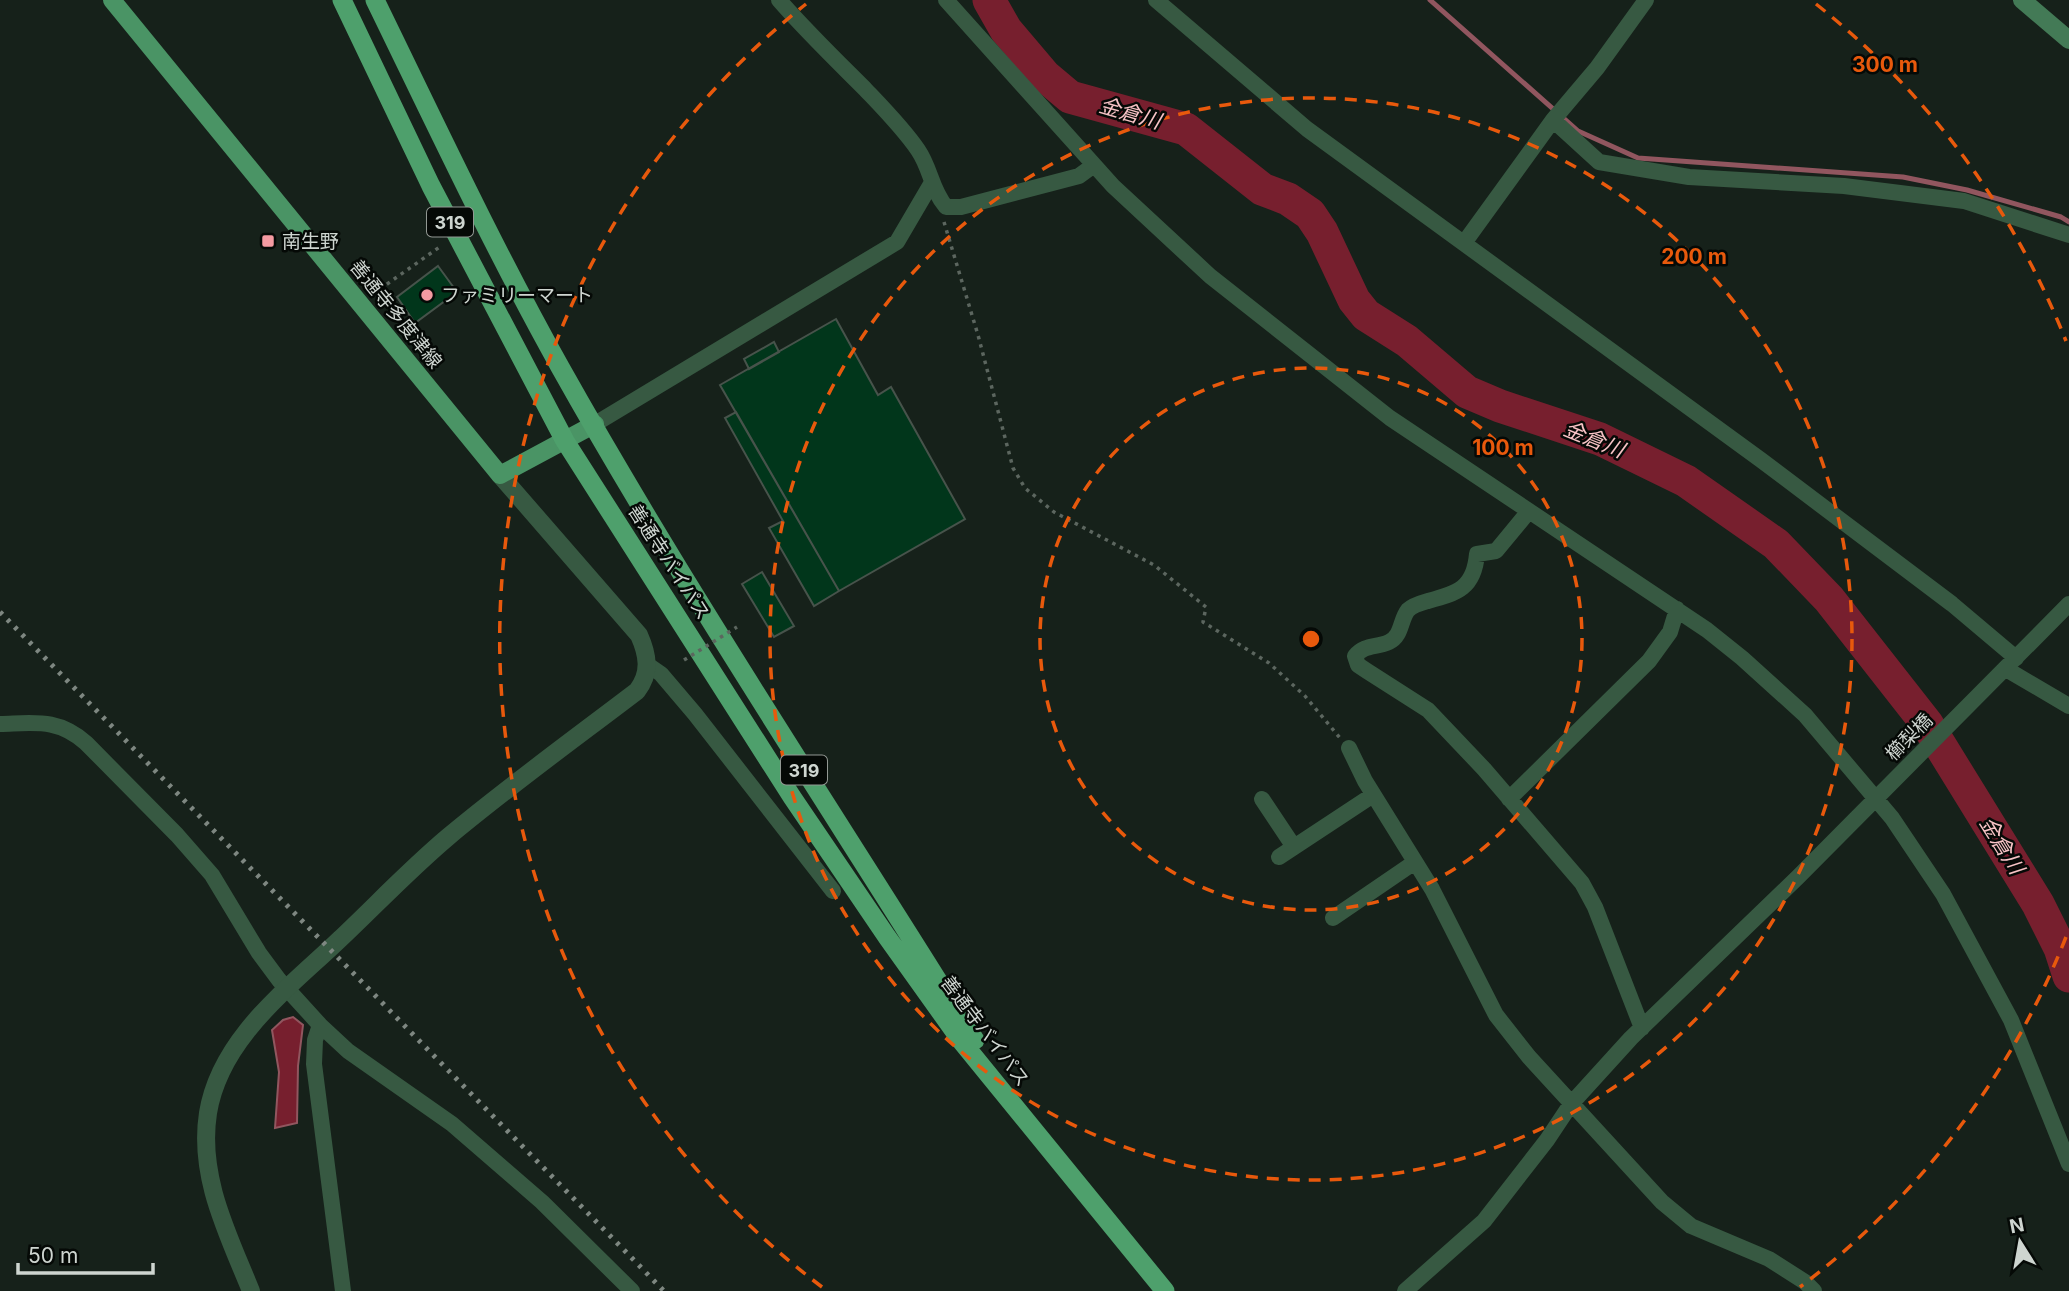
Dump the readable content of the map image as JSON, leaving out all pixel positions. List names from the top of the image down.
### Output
{
  "streets": {
    "highway": ["319", "善通寺バイパス"],
    "main road": ["善通寺多度津線"],
    "street": ["櫛梨橋"]
  },
  "water": ["金倉川"],
  "places": {
    "transit": ["南生野"],
    "other": ["ファミリーマート"]
  },
  "scale_bar": "50 m",
  "north": "top",
  "rings": ["300 m", "200 m", "100 m"]
}
